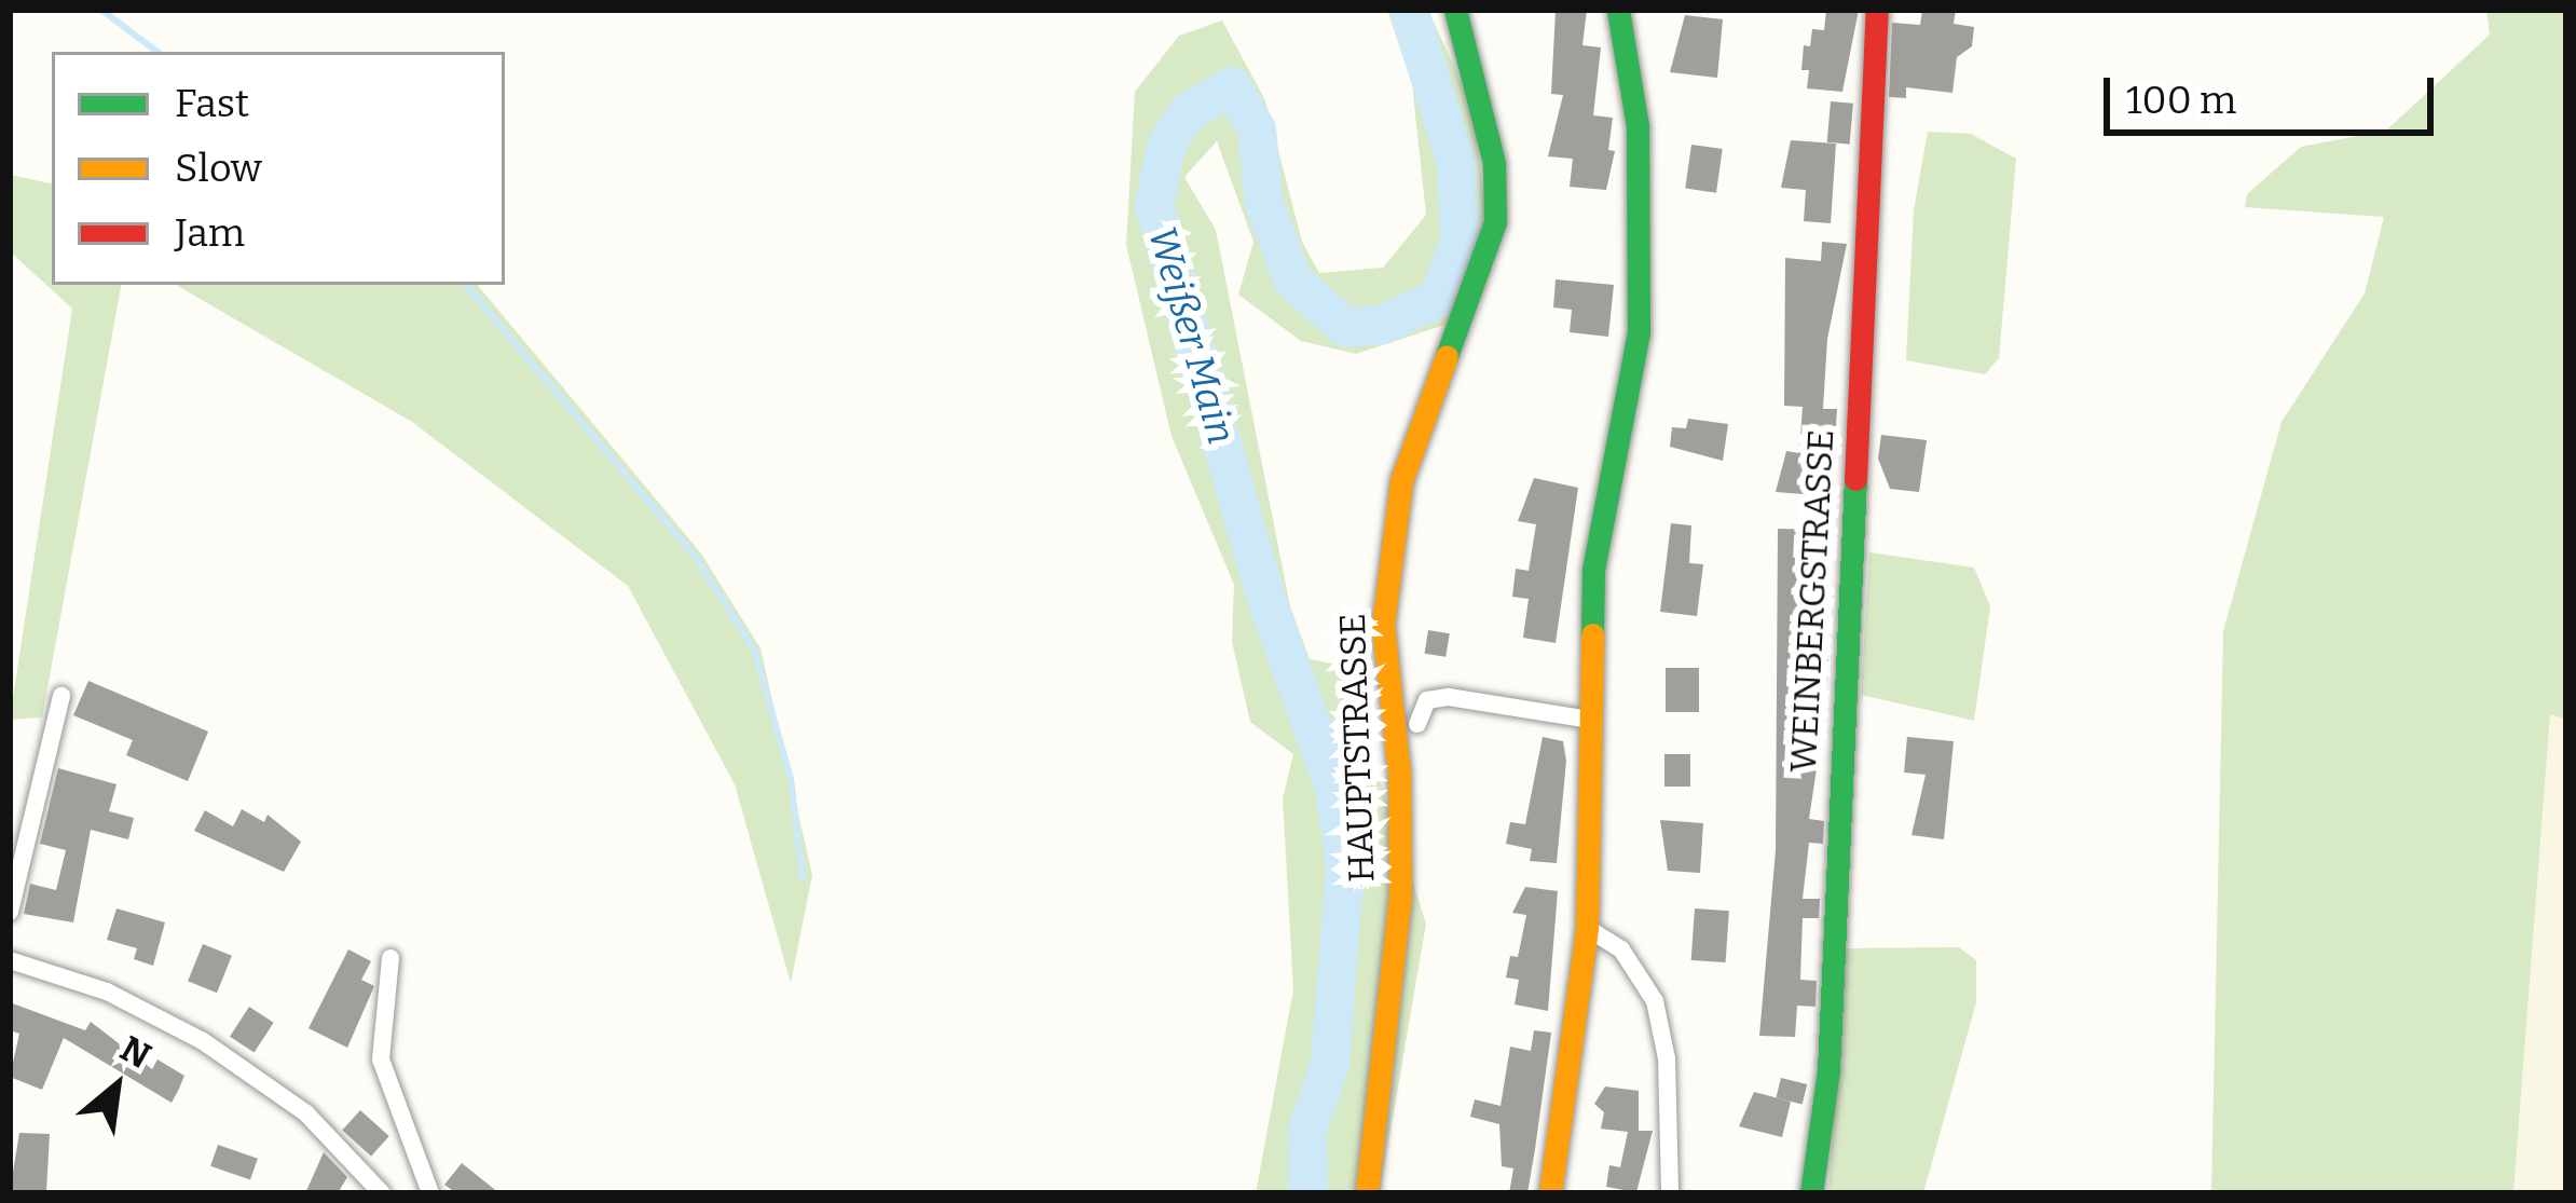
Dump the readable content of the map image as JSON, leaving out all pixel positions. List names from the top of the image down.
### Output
{
  "streets": {
    "street": ["WEINBERGSTRASSE", "HAUPTSTRASSE"]
  },
  "water": ["Weißer Main"],
  "legend": ["Fast", "Slow", "Jam"],
  "scale_bar": "100 m",
  "north": "top right"
}
